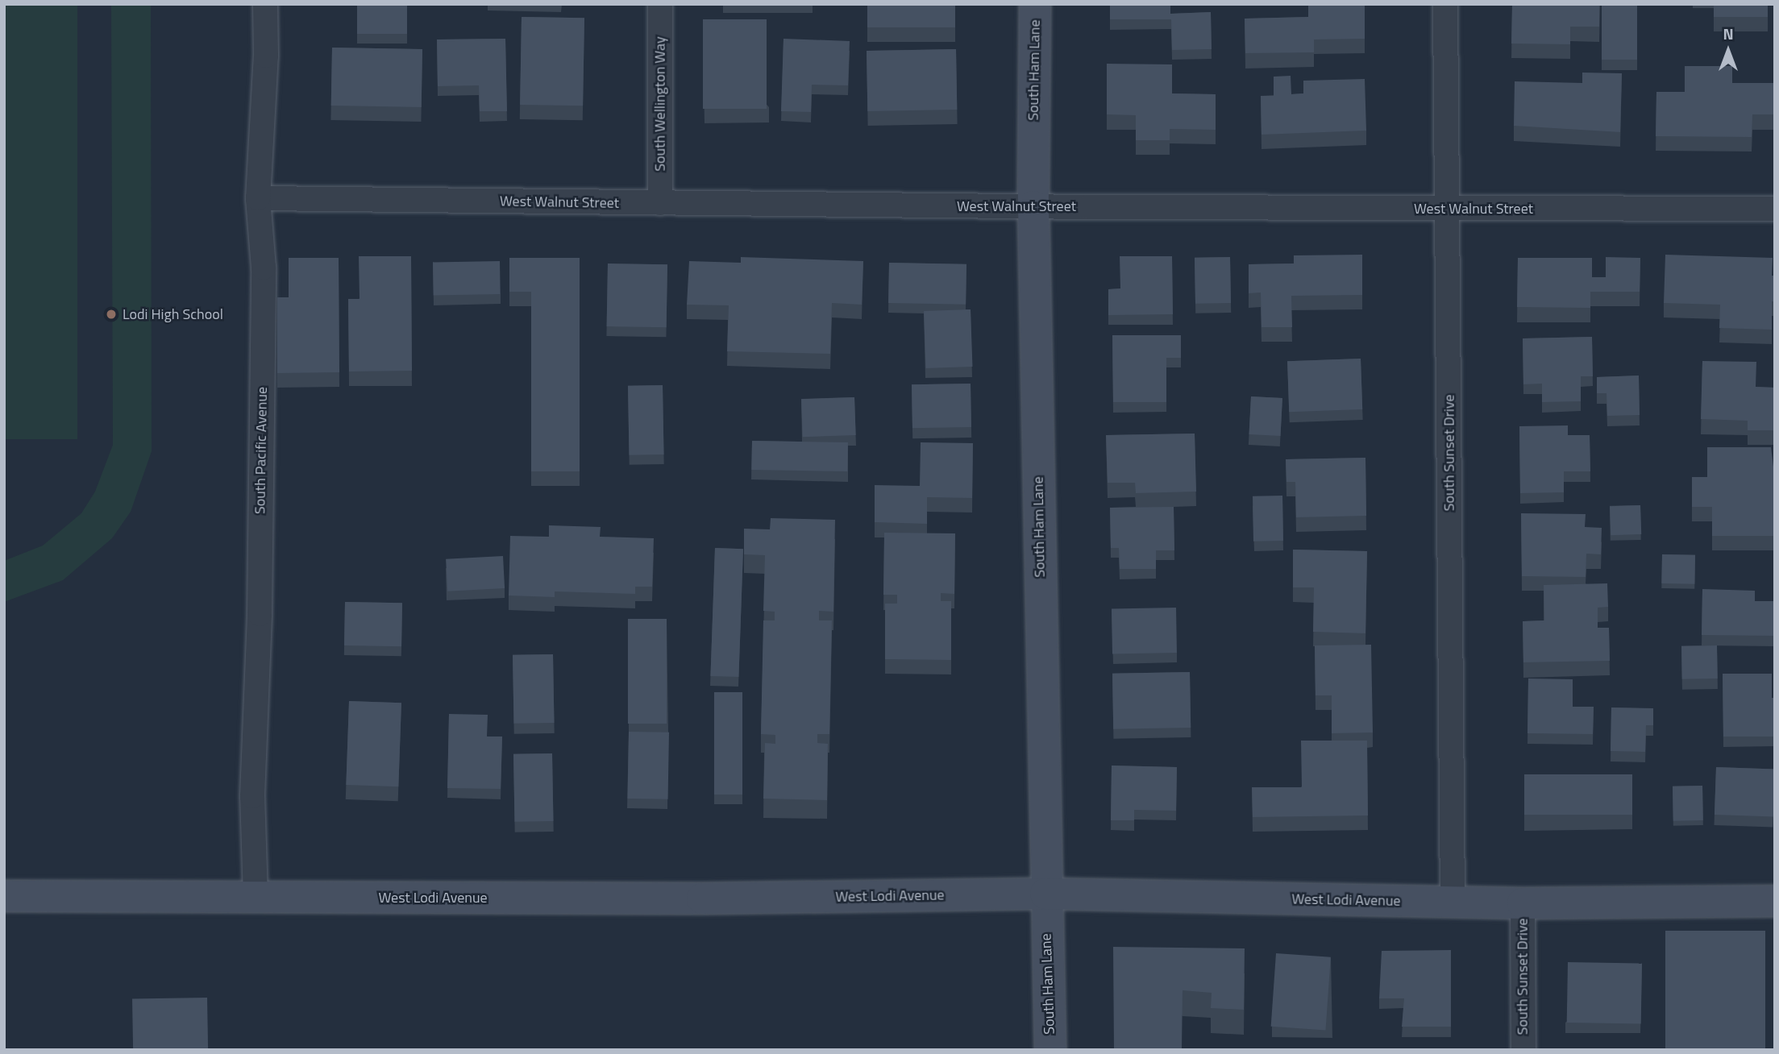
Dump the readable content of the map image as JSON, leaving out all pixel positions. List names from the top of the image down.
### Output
{
  "streets": {
    "main road": ["South Ham Lane", "West Lodi Avenue"],
    "street": [
      "South Wellington Way",
      "West Walnut Street",
      "South Pacific Avenue",
      "South Sunset Drive"
    ]
  },
  "crossings": [
    ["South Ham Lane", "West Walnut Street"],
    ["South Ham Lane", "West Lodi Avenue"],
    ["South Wellington Way", "West Walnut Street"],
    ["West Walnut Street", "South Pacific Avenue"],
    ["West Walnut Street", "South Sunset Drive"],
    ["South Pacific Avenue", "West Lodi Avenue"],
    ["South Sunset Drive", "West Lodi Avenue"]
  ],
  "places": ["Lodi High School"],
  "north": "top"
}
